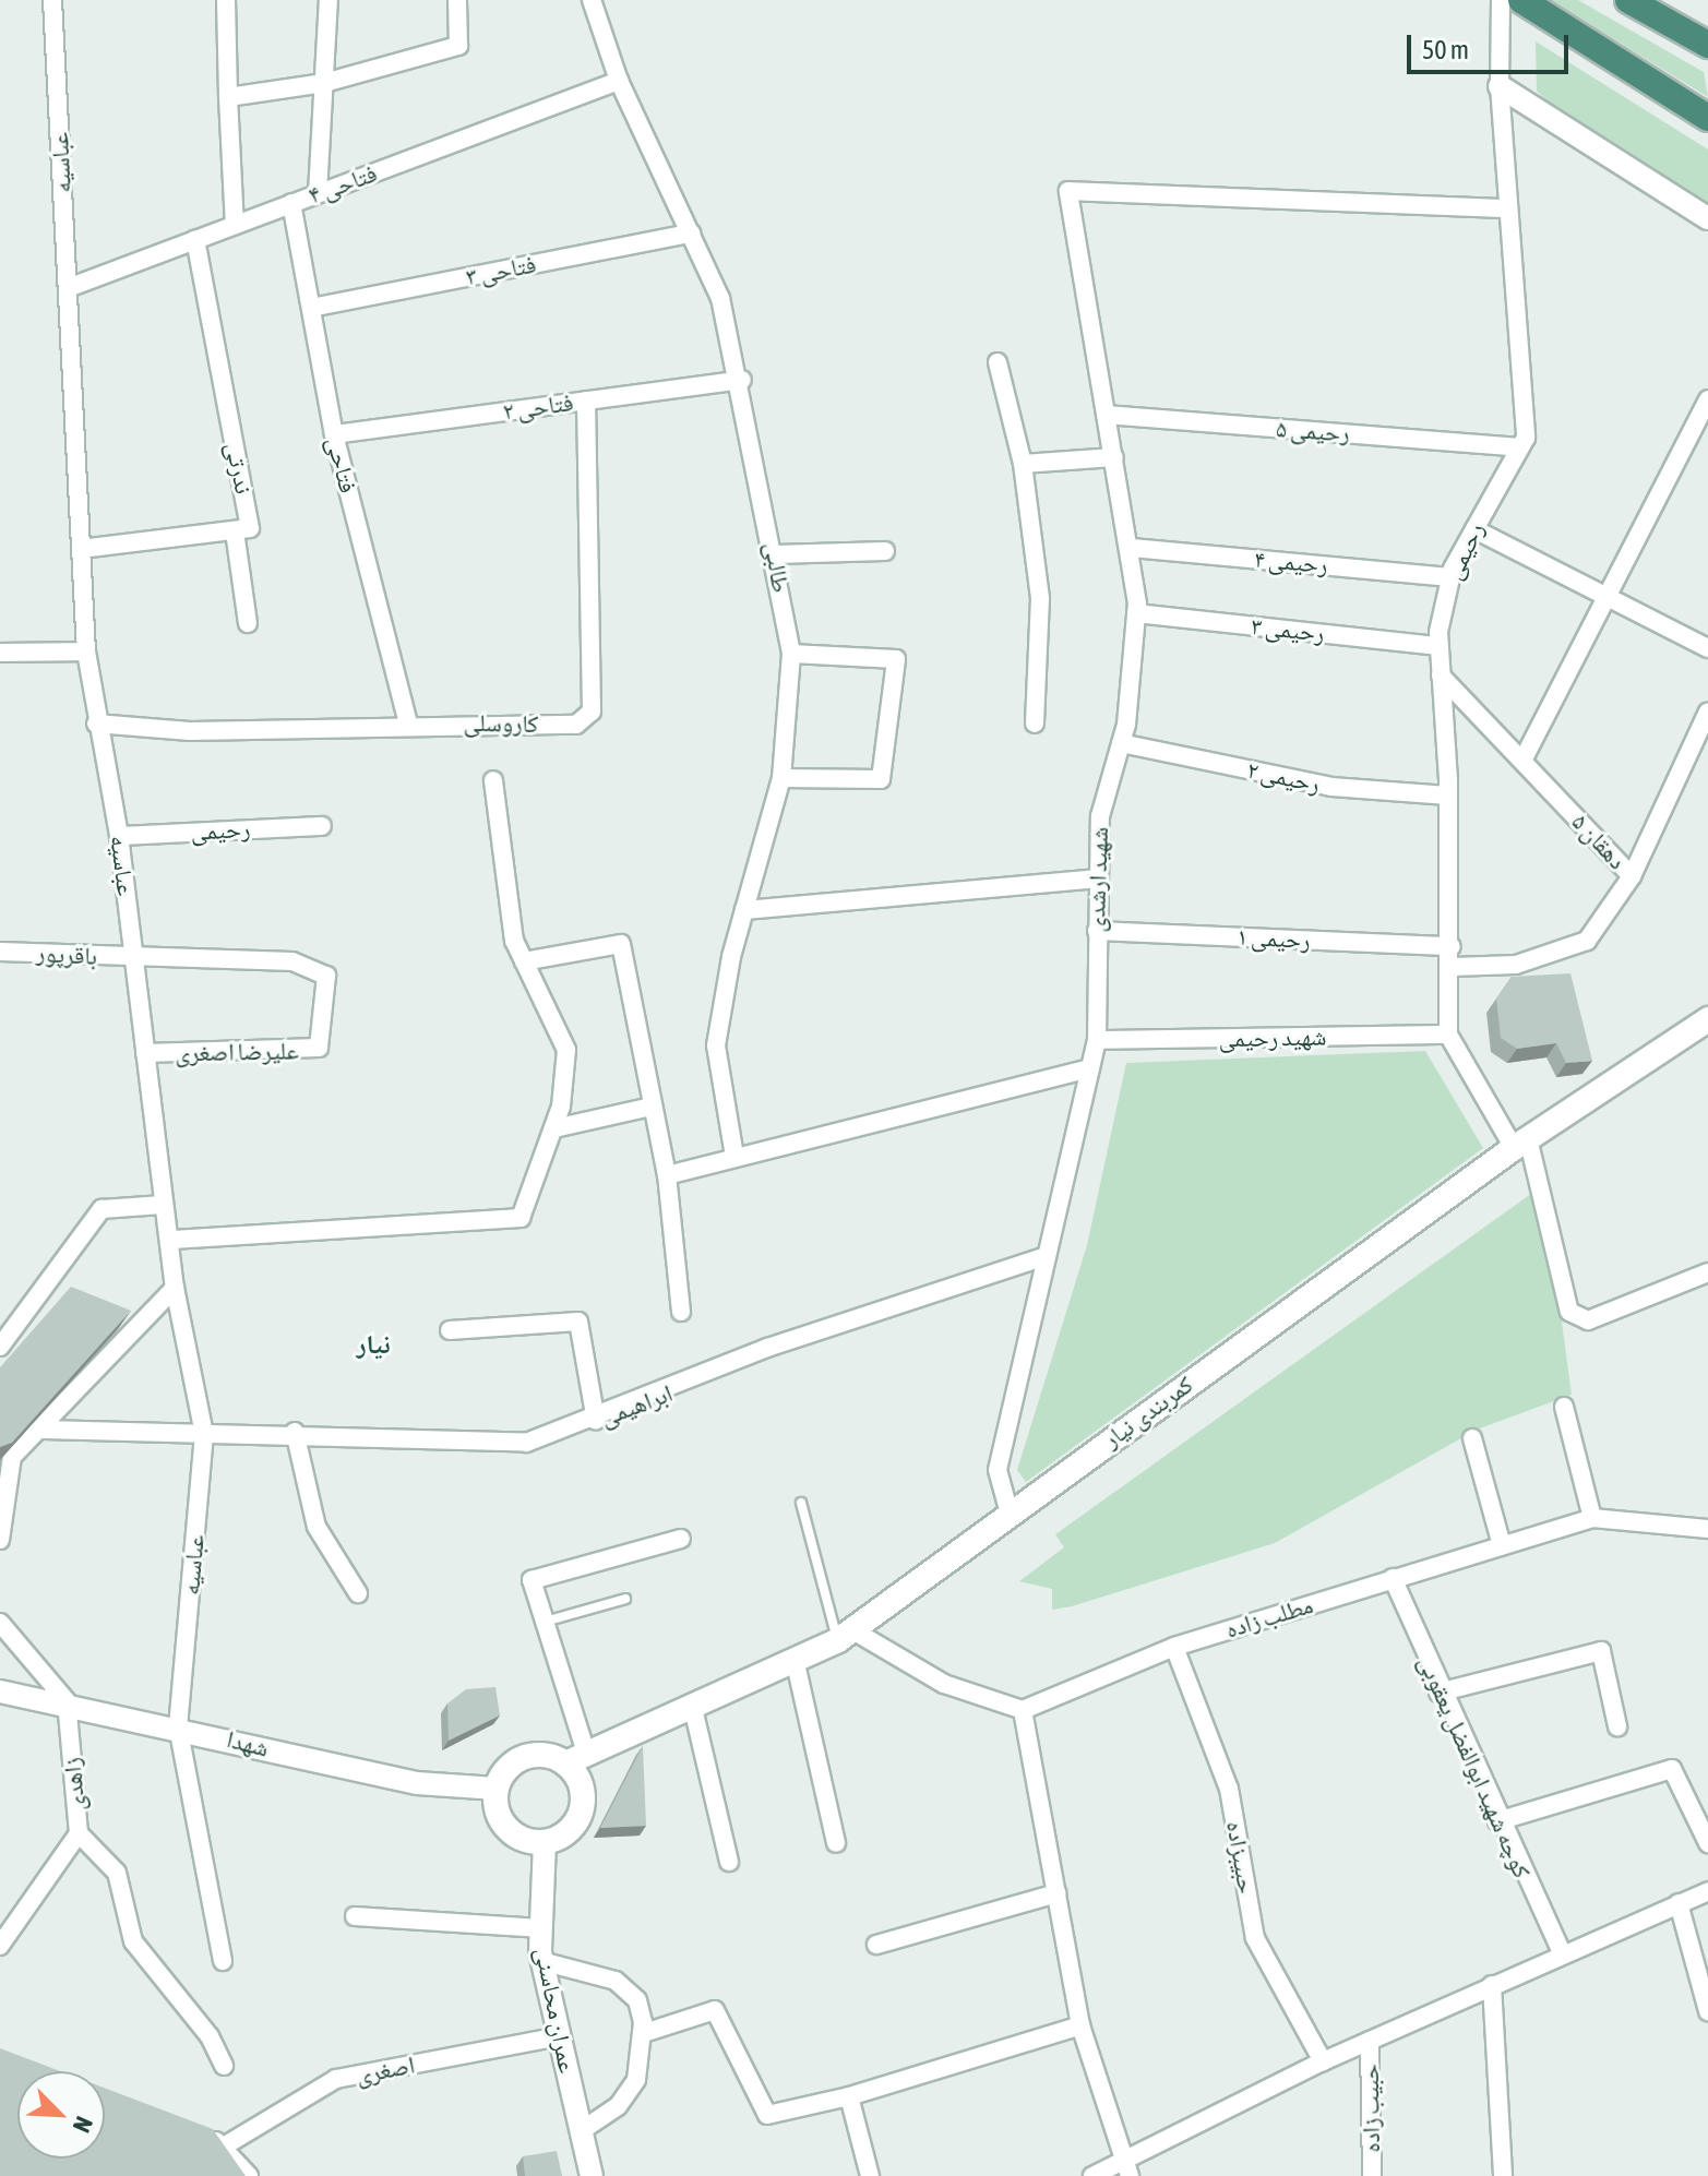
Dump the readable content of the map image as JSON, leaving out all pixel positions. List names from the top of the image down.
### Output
{
  "streets": {
    "main road": ["کمربندی نیار"],
    "street": [
      "عباسیه",
      "فتاحی ۴",
      "فتاحی ۳",
      "فتاحی ۲",
      "رحیمی ۵",
      "فتاحی",
      "ندرتی",
      "رحیمی",
      "رحیمی ۴",
      "طالبی",
      "رحیمی ۳",
      "کاروسلی",
      "رحیمی ۲",
      "دهقان ۵",
      "شهید ارشدی",
      "رحیمی ۱",
      "باقرپور",
      "شهید رحیمی",
      "علیرضا اصغری",
      "ابراهیمی",
      "مطلب زاده",
      "شهدا",
      "کوچه شهید ابوالفضل یعقوبی",
      "زاهدی",
      "حبیبزاده",
      "عمران محاسنی",
      "اصغری",
      "حبیب زاده"
    ]
  },
  "crossings": [
    ["عباسیه", "فتاحی ۴"],
    ["عباسیه", "ندرتی"],
    ["عباسیه", "رحیمی"],
    ["عباسیه", "کاروسلی"],
    ["عباسیه", "باقرپور"],
    ["عباسیه", "علیرضا اصغری"],
    ["عباسیه", "ابراهیمی"],
    ["عباسیه", "شهدا"],
    ["فتاحی ۴", "فتاحی"],
    ["فتاحی ۴", "ندرتی"],
    ["فتاحی ۴", "طالبی"],
    ["فتاحی ۳", "فتاحی"],
    ["فتاحی ۳", "طالبی"],
    ["فتاحی ۲", "فتاحی"],
    ["فتاحی ۲", "طالبی"],
    ["فتاحی ۲", "کاروسلی"],
    ["رحیمی ۵", "رحیمی"],
    ["رحیمی ۵", "شهید ارشدی"],
    ["فتاحی", "کاروسلی"],
    ["رحیمی", "رحیمی ۴"],
    ["رحیمی", "رحیمی ۳"],
    ["رحیمی", "رحیمی ۲"],
    ["رحیمی", "دهقان ۵"],
    ["رحیمی", "رحیمی ۱"],
    ["رحیمی", "شهید رحیمی"],
    ["رحیمی ۴", "شهید ارشدی"],
    ["رحیمی ۳", "شهید ارشدی"],
    ["رحیمی ۲", "شهید ارشدی"],
    ["شهید ارشدی", "رحیمی ۱"],
    ["شهید ارشدی", "شهید رحیمی"],
    ["شهید ارشدی", "ابراهیمی"],
    ["شهید ارشدی", "کمربندی نیار"],
    ["باقرپور", "علیرضا اصغری"],
    ["کمربندی نیار", "شهدا"],
    ["کمربندی نیار", "عمران محاسنی"],
    ["مطلب زاده", "کوچه شهید ابوالفضل یعقوبی"],
    ["مطلب زاده", "حبیبزاده"],
    ["شهدا", "زاهدی"],
    ["شهدا", "عمران محاسنی"],
    ["عمران محاسنی", "اصغری"]
  ],
  "districts": ["نیار"],
  "scale_bar": "50 m",
  "north": "bottom right"
}
